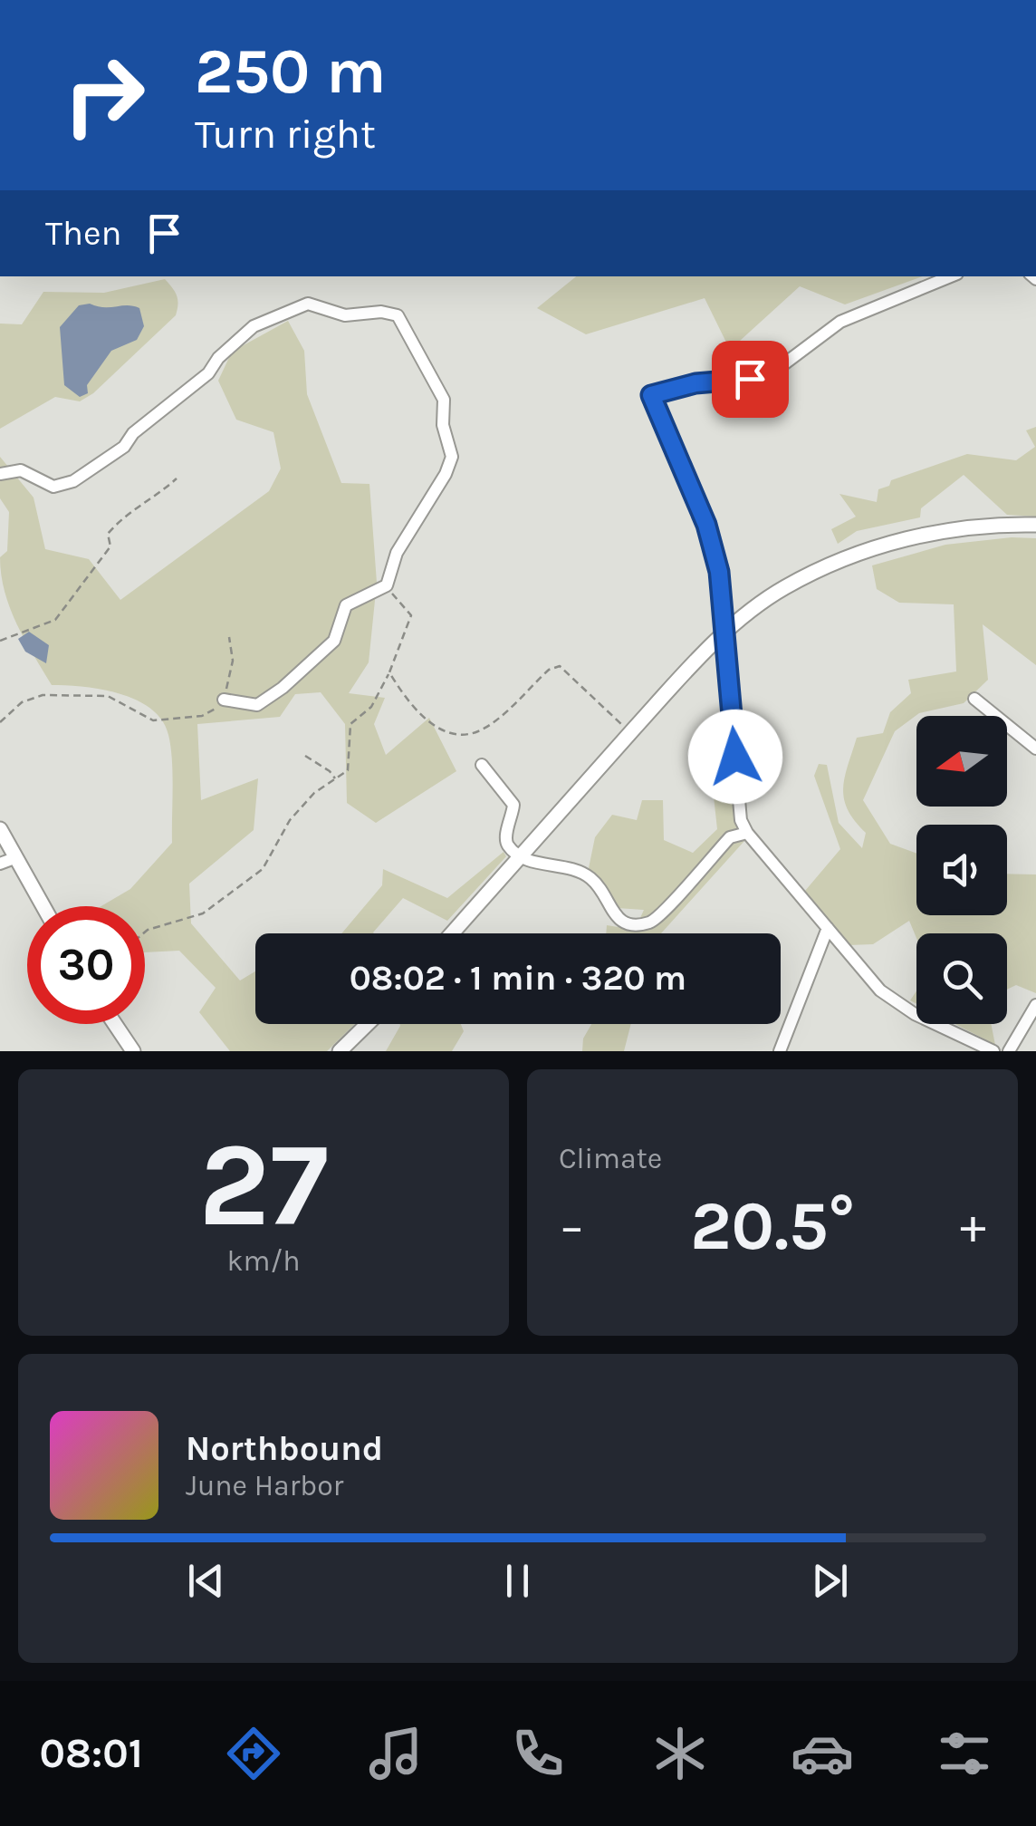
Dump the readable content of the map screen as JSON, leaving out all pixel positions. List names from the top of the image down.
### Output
{
  "north": "left",
  "page": {
    "turn": ["250 m", "Turn right"],
    "then": "Then",
    "limit": "30",
    "trip": "08:02 · 1 min · 320 m",
    "tile": [
      ["27", "km/h"],
      "Climate"
    ],
    "heat": ["−", "20.5°", "+"],
    "song": ["Northbound", "June Harbor"],
    "tabs": "08:01"
  }
}
